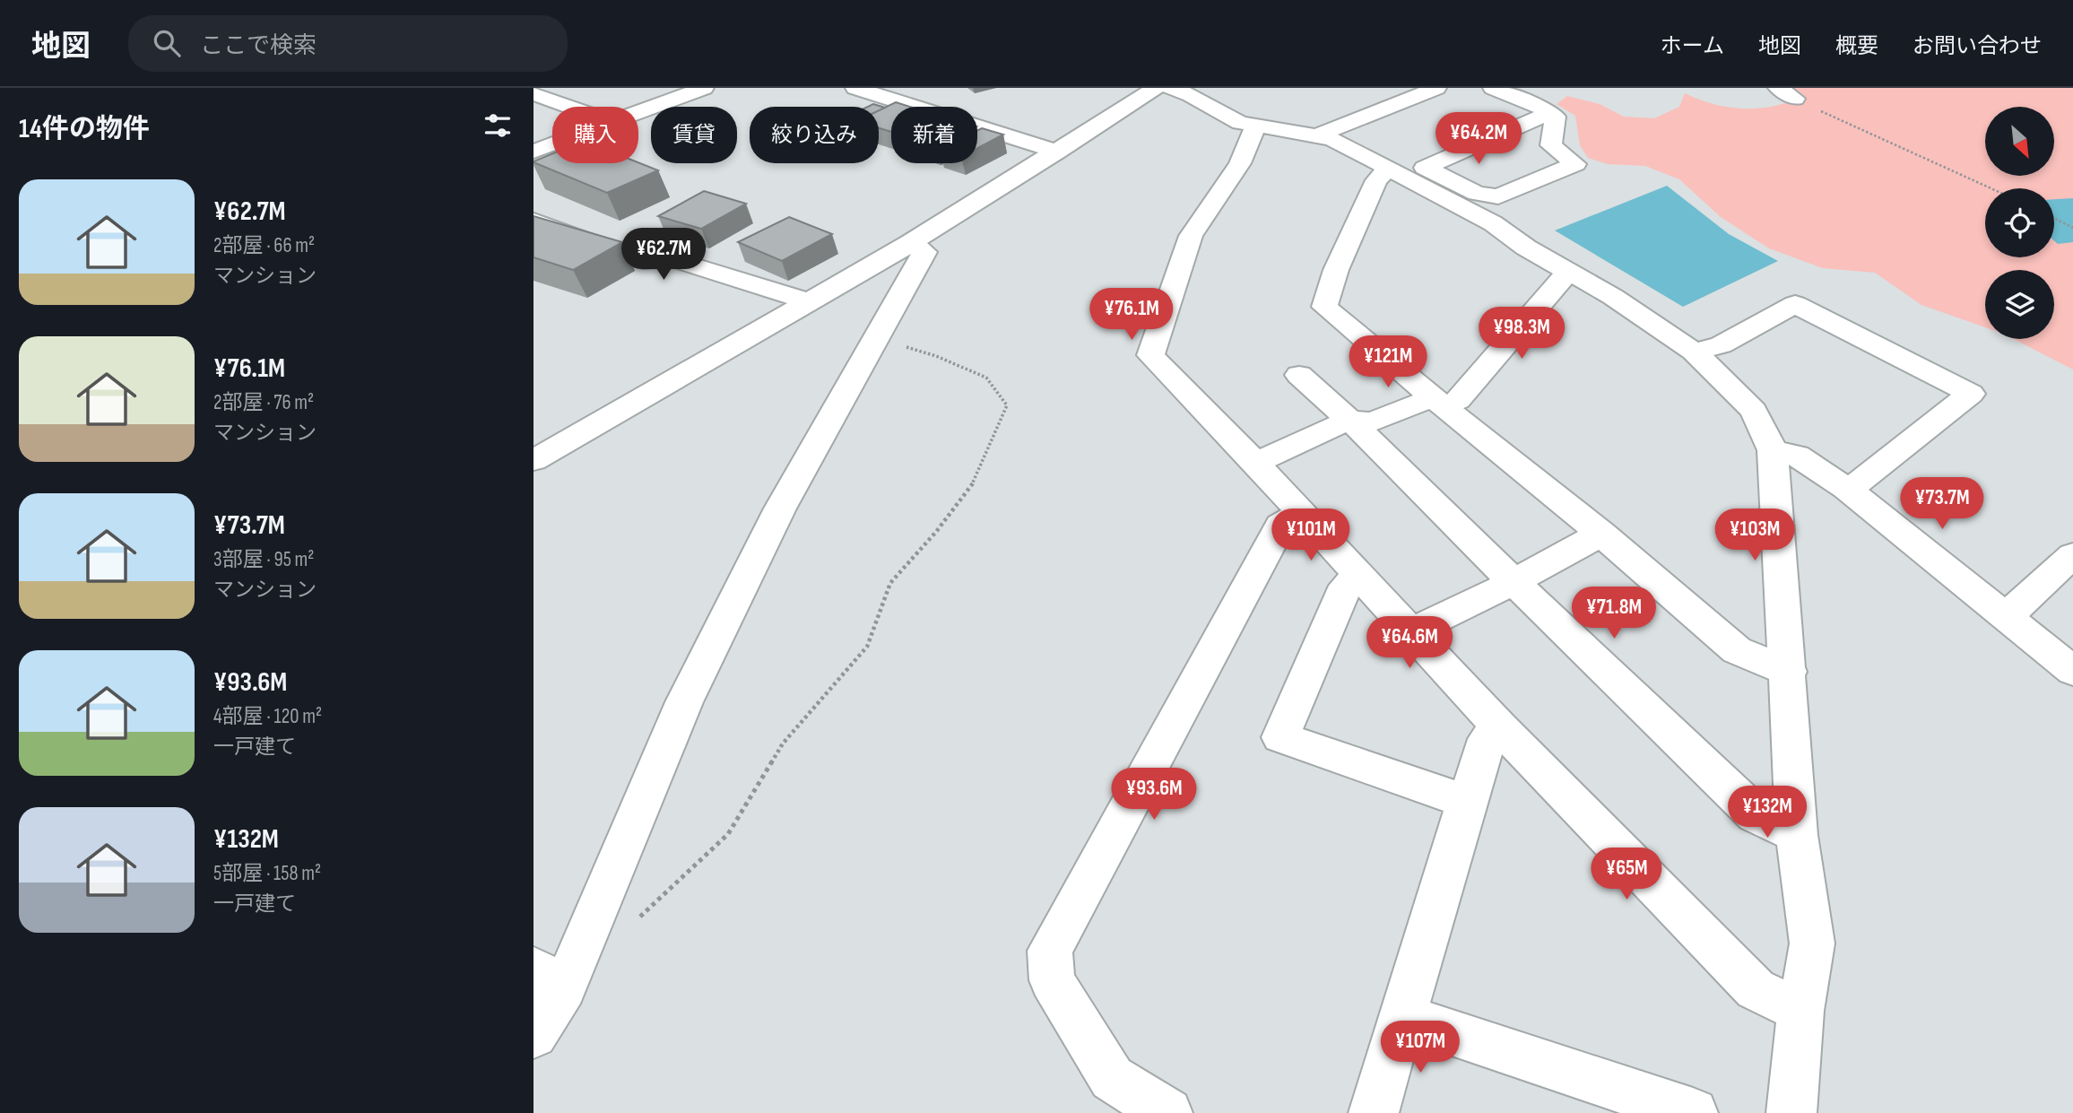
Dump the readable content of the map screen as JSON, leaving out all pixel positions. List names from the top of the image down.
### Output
{
  "north": "bottom right",
  "page": {
    "header": "地図",
    "search": "ここで検索",
    "nav": [
      "ホーム",
      "地図",
      "概要",
      "お問い合わせ"
    ],
    "heading": "14件の物件",
    "chip": [
      "購入",
      "賃貸",
      "絞り込み",
      "新着"
    ],
    "price": [
      "¥64.2M",
      "¥62.7M",
      "¥76.1M",
      "¥98.3M",
      "¥121M",
      "¥73.7M",
      "¥101M",
      "¥103M",
      "¥71.8M",
      "¥64.6M",
      "¥93.6M",
      "¥132M",
      "¥65M",
      "¥107M"
    ],
    "list": [
      {
        "name": "¥62.7M",
        "note": "2部屋 · 66 m² · マンション"
      },
      {
        "name": "¥76.1M",
        "note": "2部屋 · 76 m² · マンション"
      },
      {
        "name": "¥73.7M",
        "note": "3部屋 · 95 m² · マンション"
      },
      {
        "name": "¥93.6M",
        "note": "4部屋 · 120 m² · 一戸建て"
      },
      {
        "name": "¥132M",
        "note": "5部屋 · 158 m² · 一戸建て"
      }
    ]
  }
}
